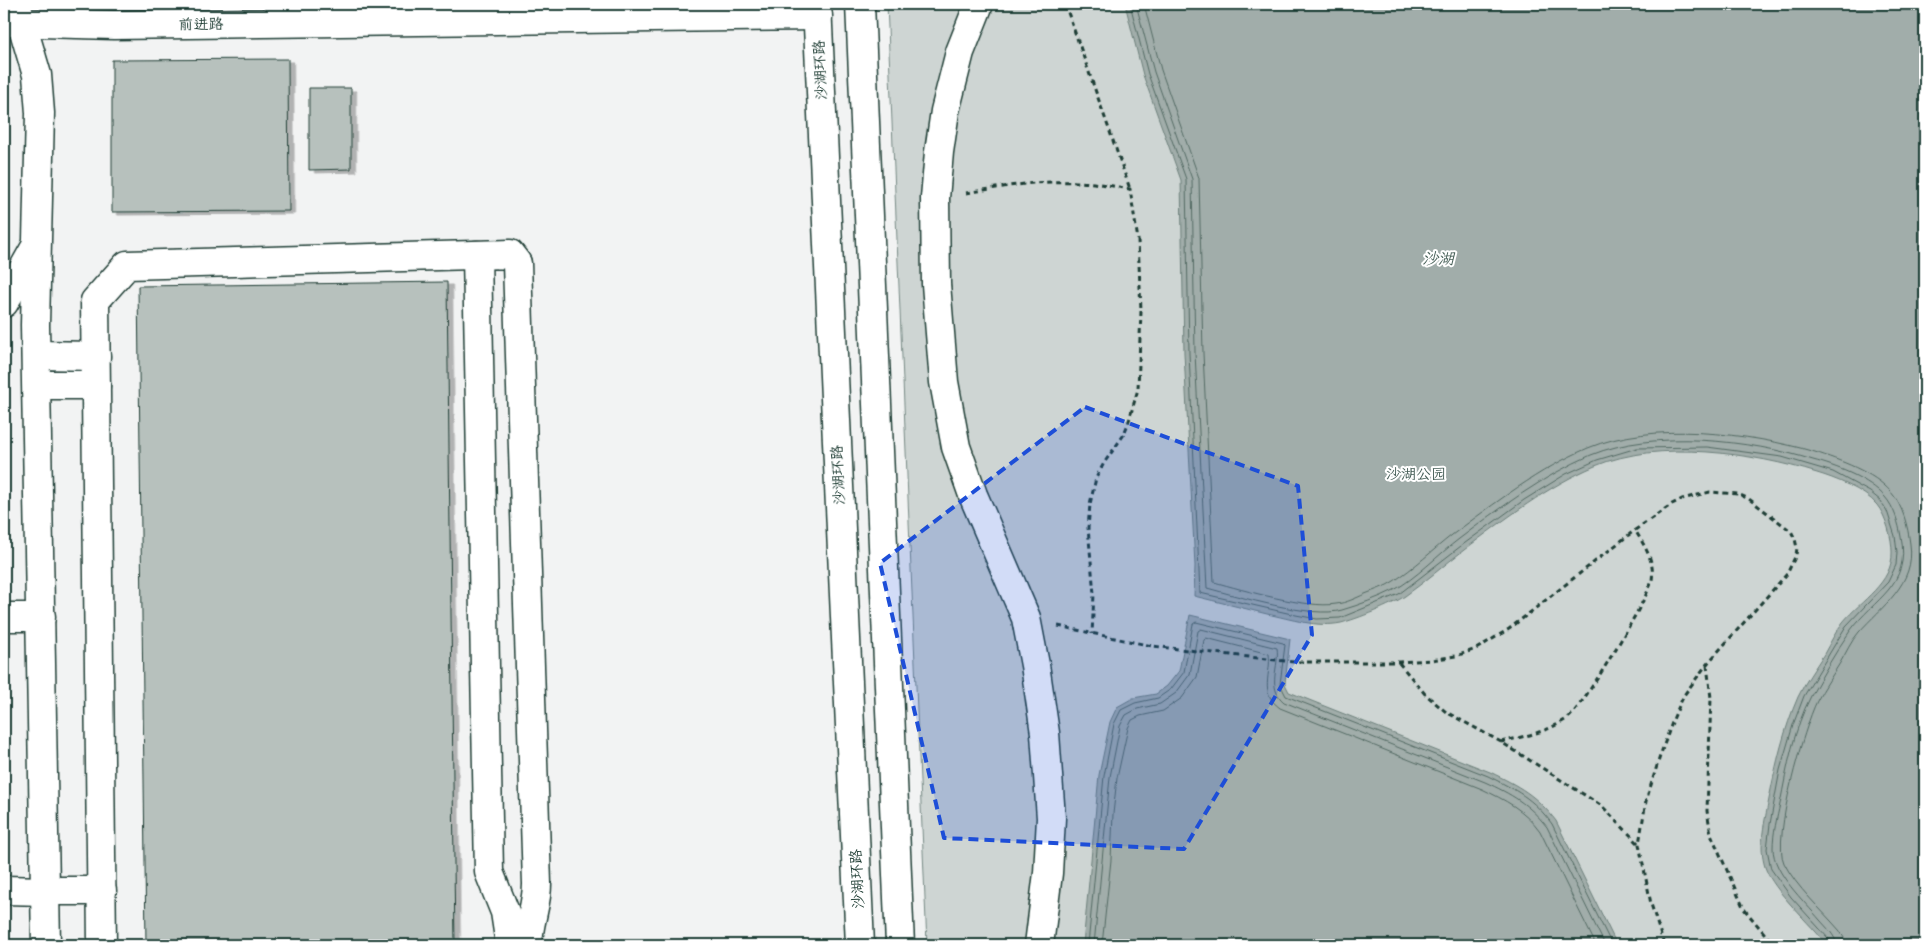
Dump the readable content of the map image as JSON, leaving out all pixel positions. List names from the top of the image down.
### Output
{
  "streets": {
    "street": ["前进路", "沙湖环路"]
  },
  "crossings": [
    ["前进路", "沙湖环路"]
  ],
  "water": ["沙湖"],
  "parks": ["沙湖公园"]
}
